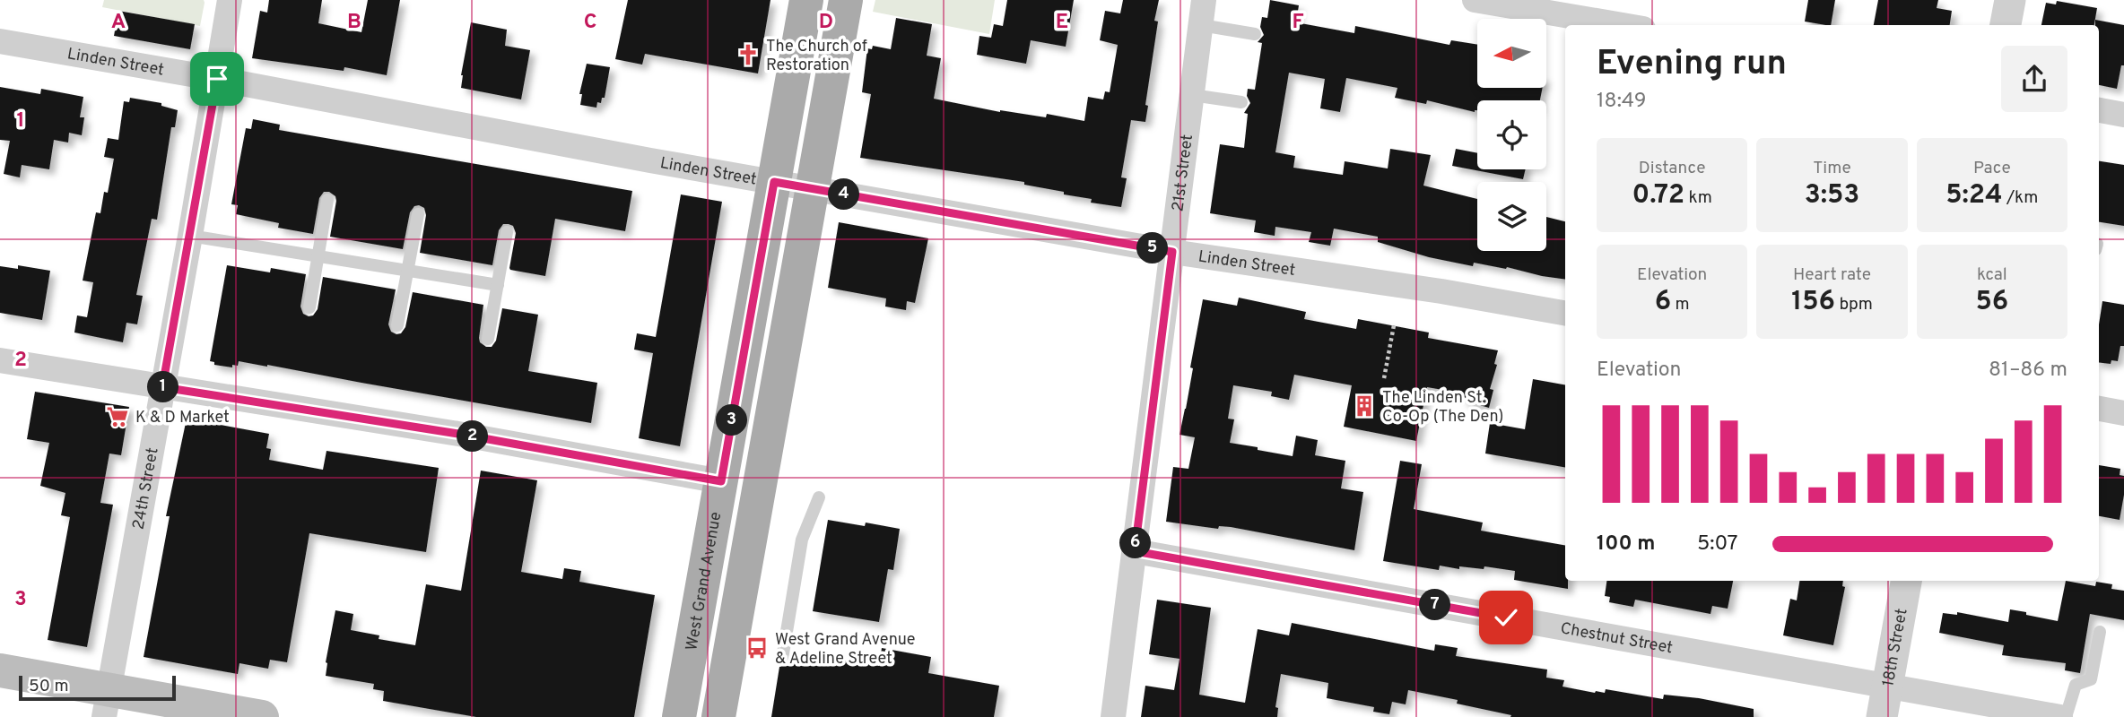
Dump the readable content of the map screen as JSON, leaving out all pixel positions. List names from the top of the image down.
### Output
{
  "streets": {
    "main road": ["West Grand Avenue"],
    "street": [
      "Linden Street",
      "21st Street",
      "24th Street",
      "Chestnut Street",
      "18th Street"
    ]
  },
  "crossings": [
    ["Linden Street", "21st Street"],
    ["Linden Street", "24th Street"],
    ["Linden Street", "West Grand Avenue"],
    ["21st Street", "Chestnut Street"],
    ["Chestnut Street", "18th Street"]
  ],
  "places": {
    "church": ["The Church of Restoration"],
    "building": ["The Linden St. Co-Op (The Den)"],
    "supermarket": ["K & D Market"],
    "bus stop": ["West Grand Avenue & Adeline Street"]
  },
  "scale_bar": "50 m",
  "north": "left",
  "page": {
    "heading": ["Evening run", "18:49"],
    "stats": [
      ["Distance", "0.72 km"],
      ["Time", "3:53"],
      ["Pace", "5:24 /km"],
      ["Elevation", "6 m"],
      ["Heart rate", "156 bpm"],
      ["kcal", "56"]
    ],
    "pins": [
      "4",
      "5",
      "1",
      "3",
      "2",
      "6",
      "7"
    ],
    "chart": ["Elevation", "81–86 m"],
    "list": [
      {
        "name": "100 m",
        "note": "5:07"
      }
    ],
    "scale": "50 m"
  },
  "grid": {
    "columns": [
      "A",
      "B",
      "C",
      "D",
      "E",
      "F"
    ],
    "rows": ["1", "2", "3"]
  }
}
